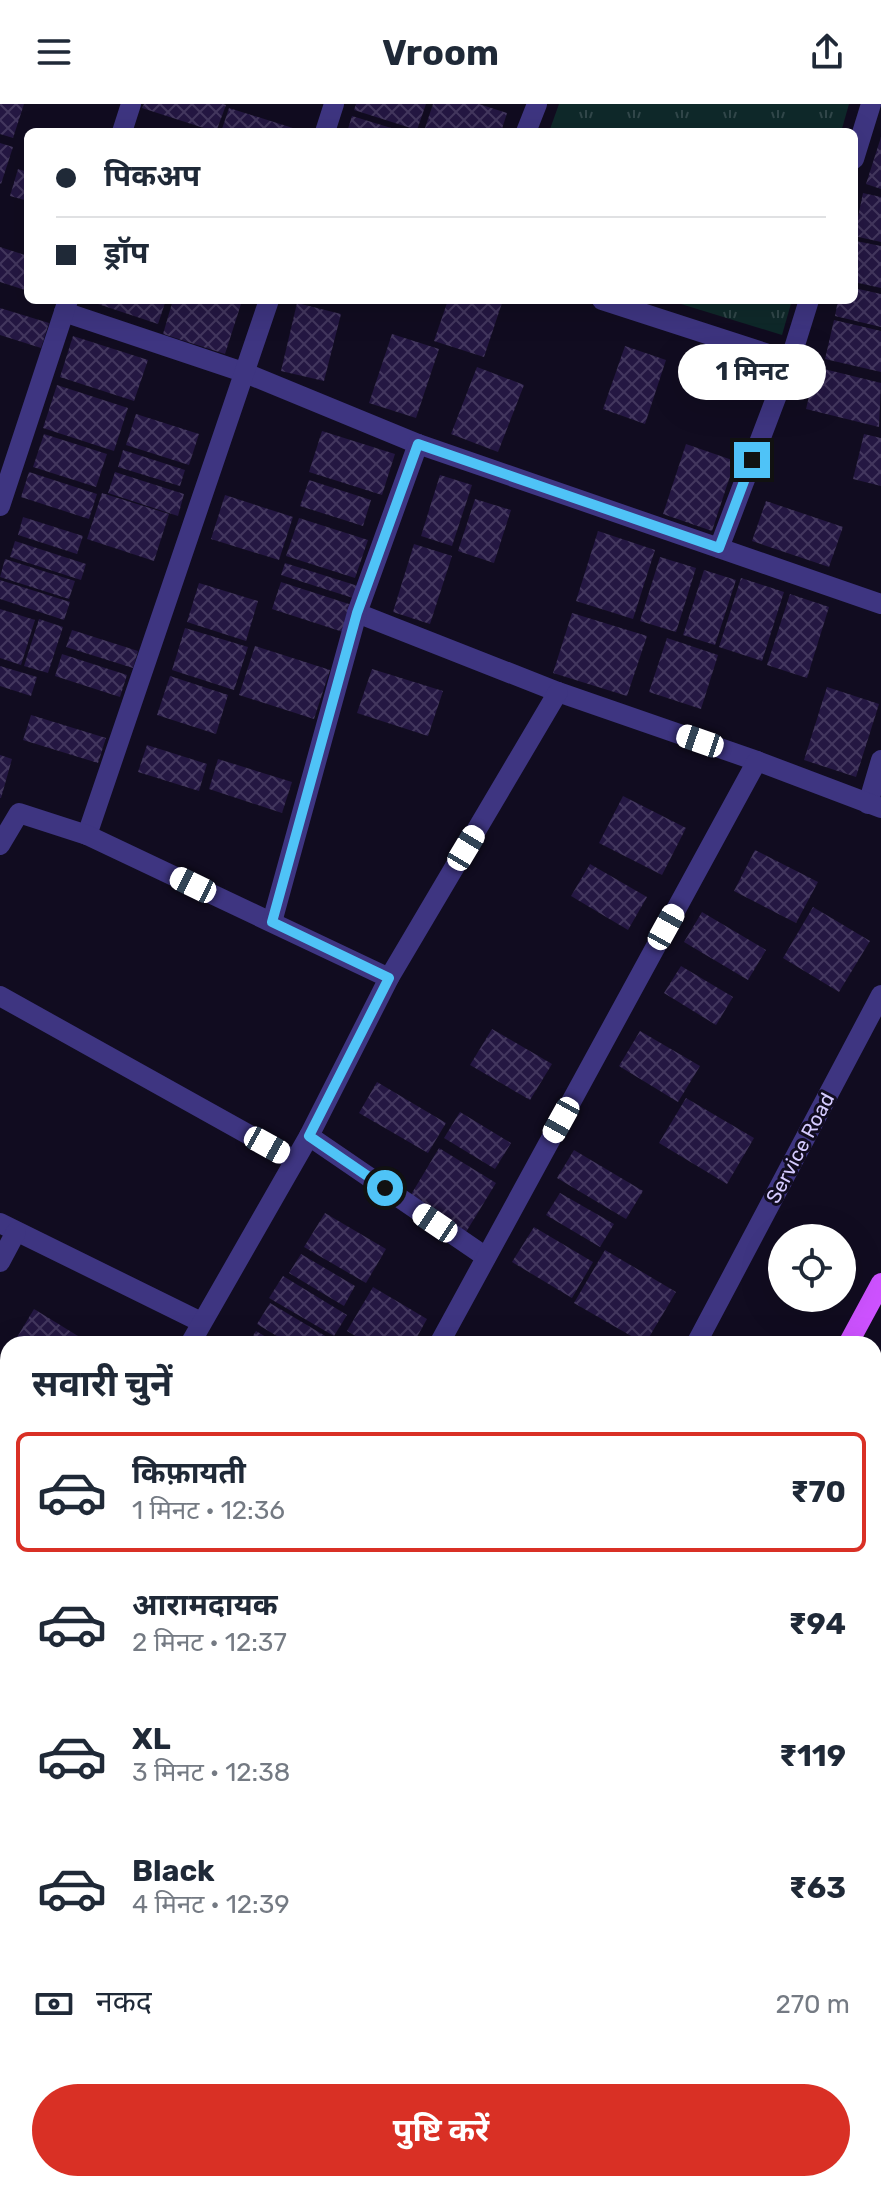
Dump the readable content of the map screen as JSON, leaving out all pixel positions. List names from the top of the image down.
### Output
{
  "streets": {
    "street": ["Service Road"]
  },
  "page": {
    "header": "Vroom",
    "banner": ["पिकअप", "ड्रॉप"],
    "bubble": "1 मिनट",
    "heading": "सवारी चुनें",
    "list": [
      {
        "name": "किफ़ायती",
        "note": "1 मिनट · 12:36",
        "value": "₹70"
      },
      {
        "name": "आरामदायक",
        "note": "2 मिनट · 12:37",
        "value": "₹94"
      },
      {
        "name": "XL",
        "note": "3 मिनट · 12:38",
        "value": "₹119"
      },
      {
        "name": "Black",
        "note": "4 मिनट · 12:39",
        "value": "₹63"
      }
    ],
    "pay": ["नकद", "270 m"],
    "buttons": "पुष्टि करें"
  }
}
